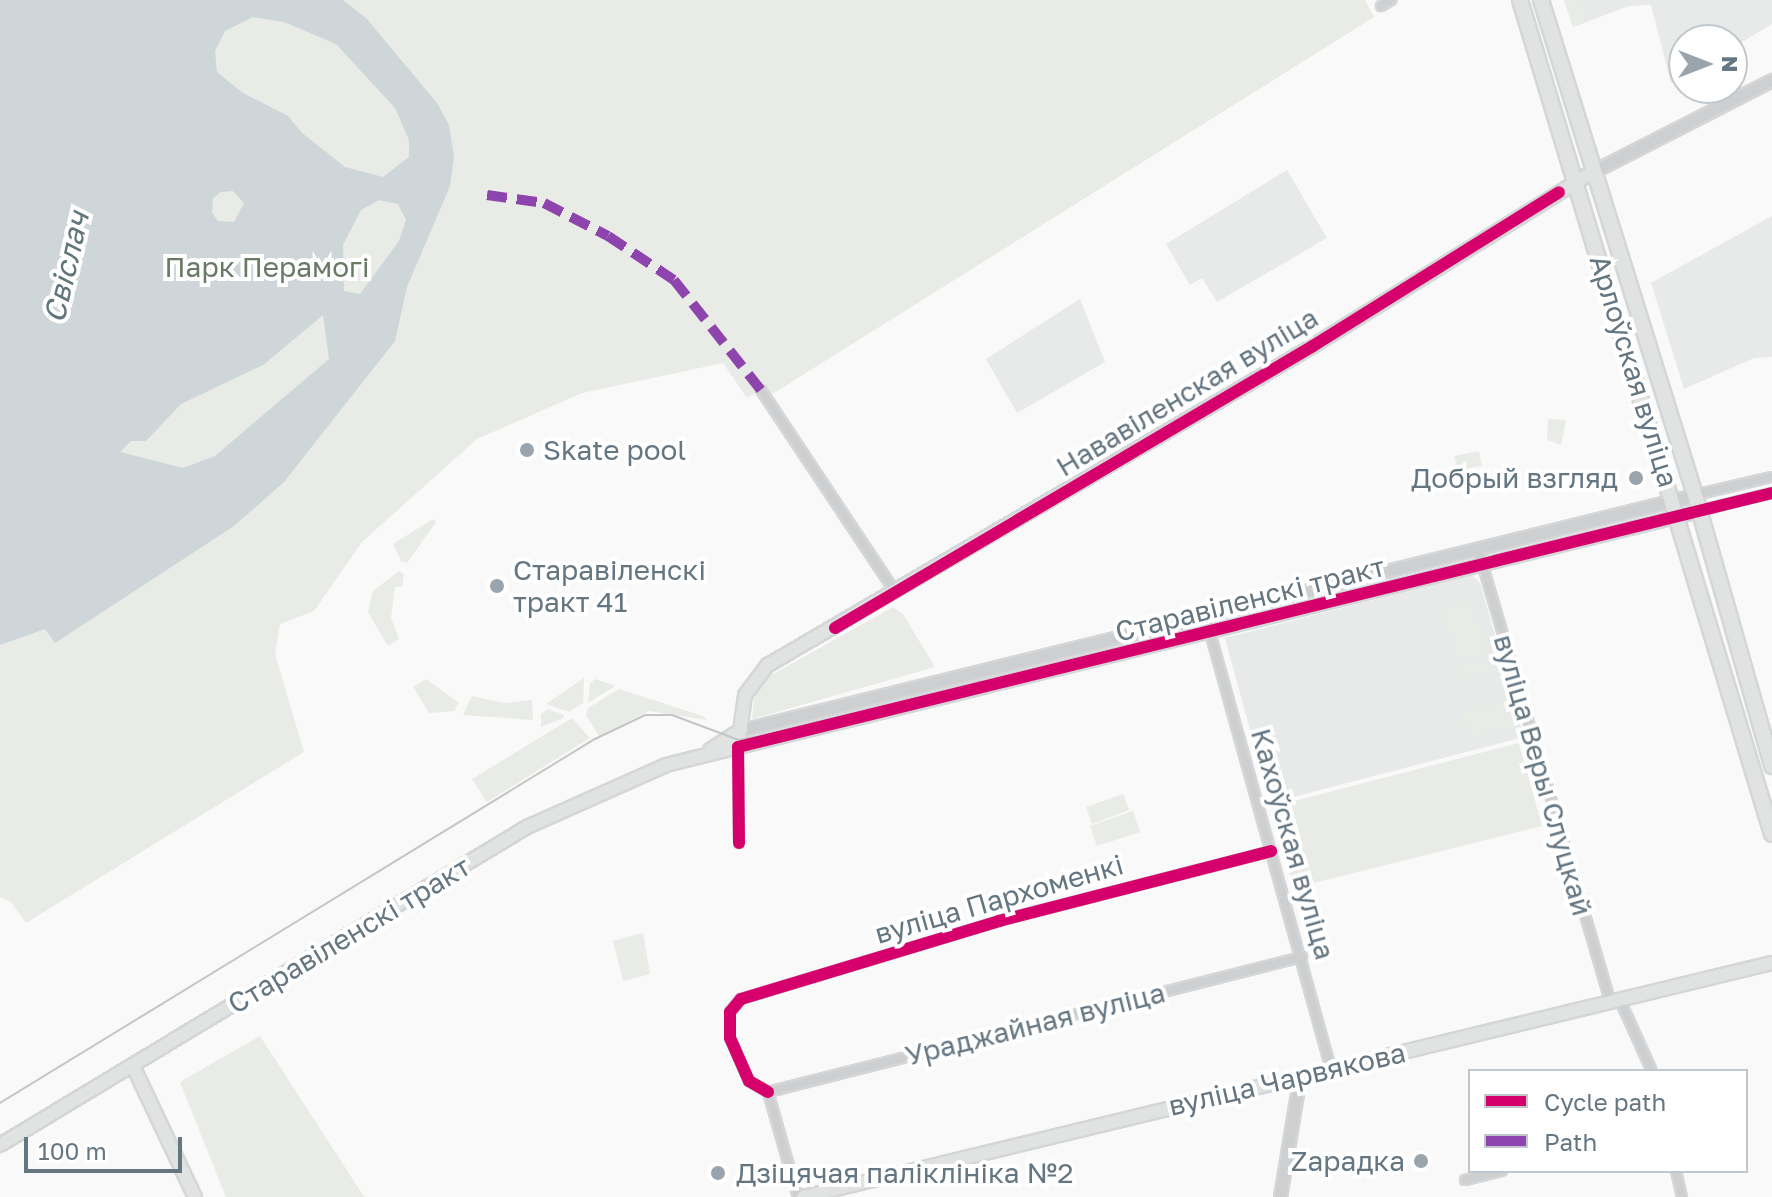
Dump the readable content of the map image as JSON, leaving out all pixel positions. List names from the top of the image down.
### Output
{
  "streets": {
    "main road": [
      "Арлоўская вуліца",
      "Нававіленская вуліца",
      "Старавіленскі тракт",
      "вуліца Чарвякова"
    ],
    "street": [
      "вуліца Веры Слуцкай",
      "Кахоўская вуліца",
      "вуліца Пархоменкі",
      "Ураджайная вуліца"
    ]
  },
  "crossings": [
    ["Арлоўская вуліца", "Нававіленская вуліца"],
    ["Арлоўская вуліца", "Старавіленскі тракт"],
    ["Нававіленская вуліца", "Старавіленскі тракт"],
    ["Старавіленскі тракт", "вуліца Веры Слуцкай"],
    ["Старавіленскі тракт", "Кахоўская вуліца"],
    ["вуліца Веры Слуцкай", "вуліца Чарвякова"],
    ["Кахоўская вуліца", "вуліца Пархоменкі"],
    ["Кахоўская вуліца", "Ураджайная вуліца"],
    ["Кахоўская вуліца", "вуліца Чарвякова"],
    ["вуліца Пархоменкі", "Ураджайная вуліца"]
  ],
  "water": ["Свіслач"],
  "parks": ["Парк Перамогі"],
  "places": [
    "Skate pool",
    "Добрый взгляд",
    "Старавіленскі тракт 41",
    "Zарадка",
    "Дзіцячая паліклініка №2"
  ],
  "legend": ["Cycle path", "Path"],
  "scale_bar": "100 m",
  "north": "right"
}
